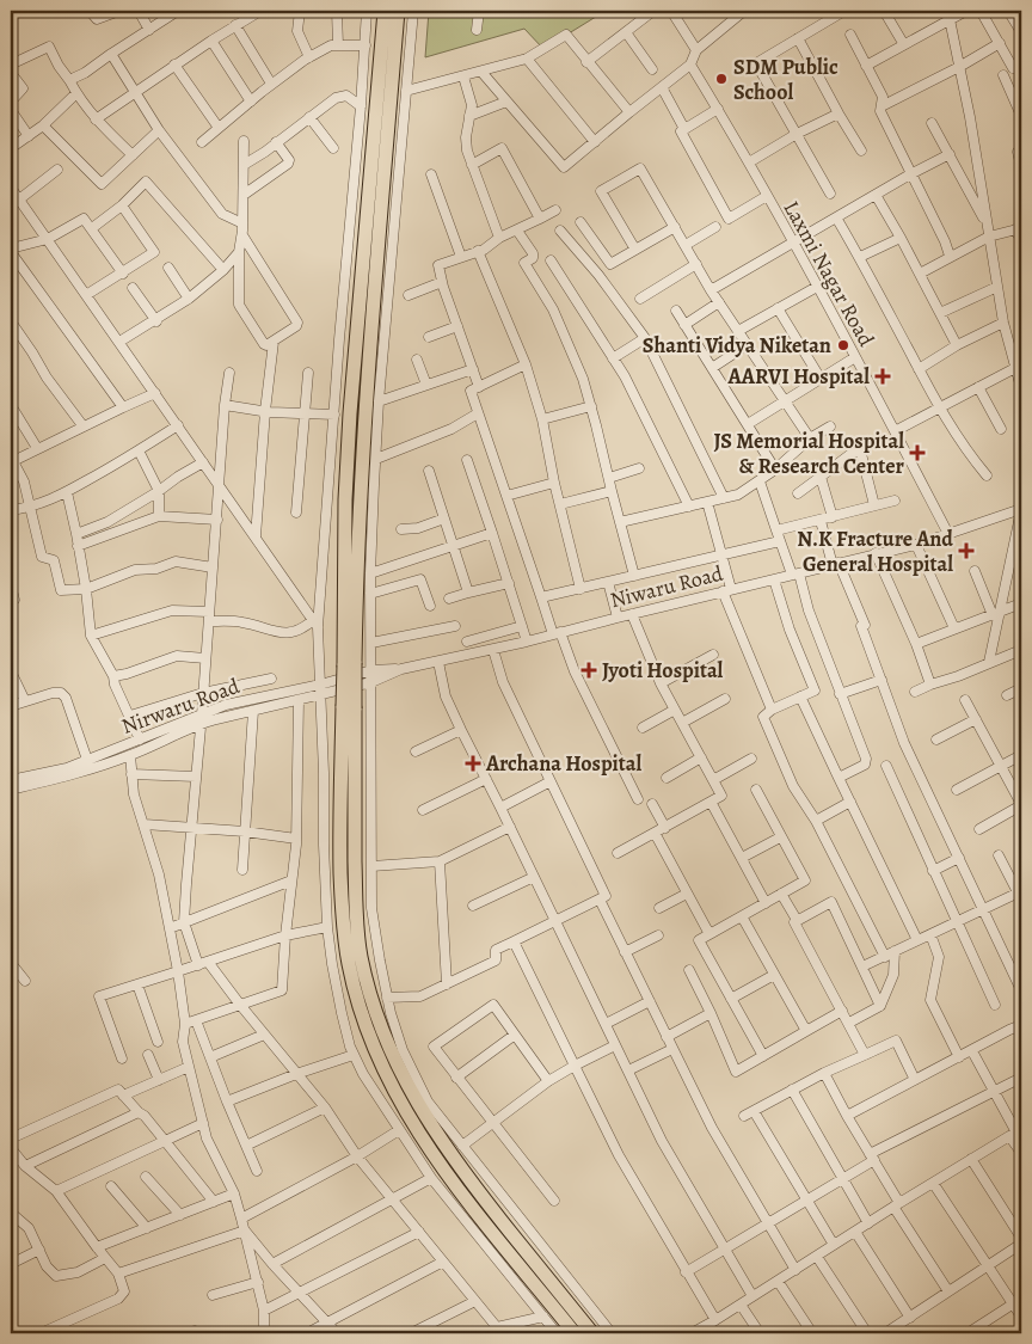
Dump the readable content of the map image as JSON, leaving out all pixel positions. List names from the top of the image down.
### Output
{
  "streets": {
    "street": ["Laxmi Nagar Road", "Niwaru Road", "Nirwaru Road"]
  },
  "crossings": [
    ["Laxmi Nagar Road", "Niwaru Road"],
    ["Niwaru Road", "Nirwaru Road"]
  ],
  "places": {
    "other": ["SDM Public School", "Shanti Vidya Niketan"],
    "health": [
      "AARVI Hospital",
      "JS Memorial Hospital & Research Center",
      "N.K Fracture And General Hospital",
      "Jyoti Hospital",
      "Archana Hospital"
    ]
  }
}
